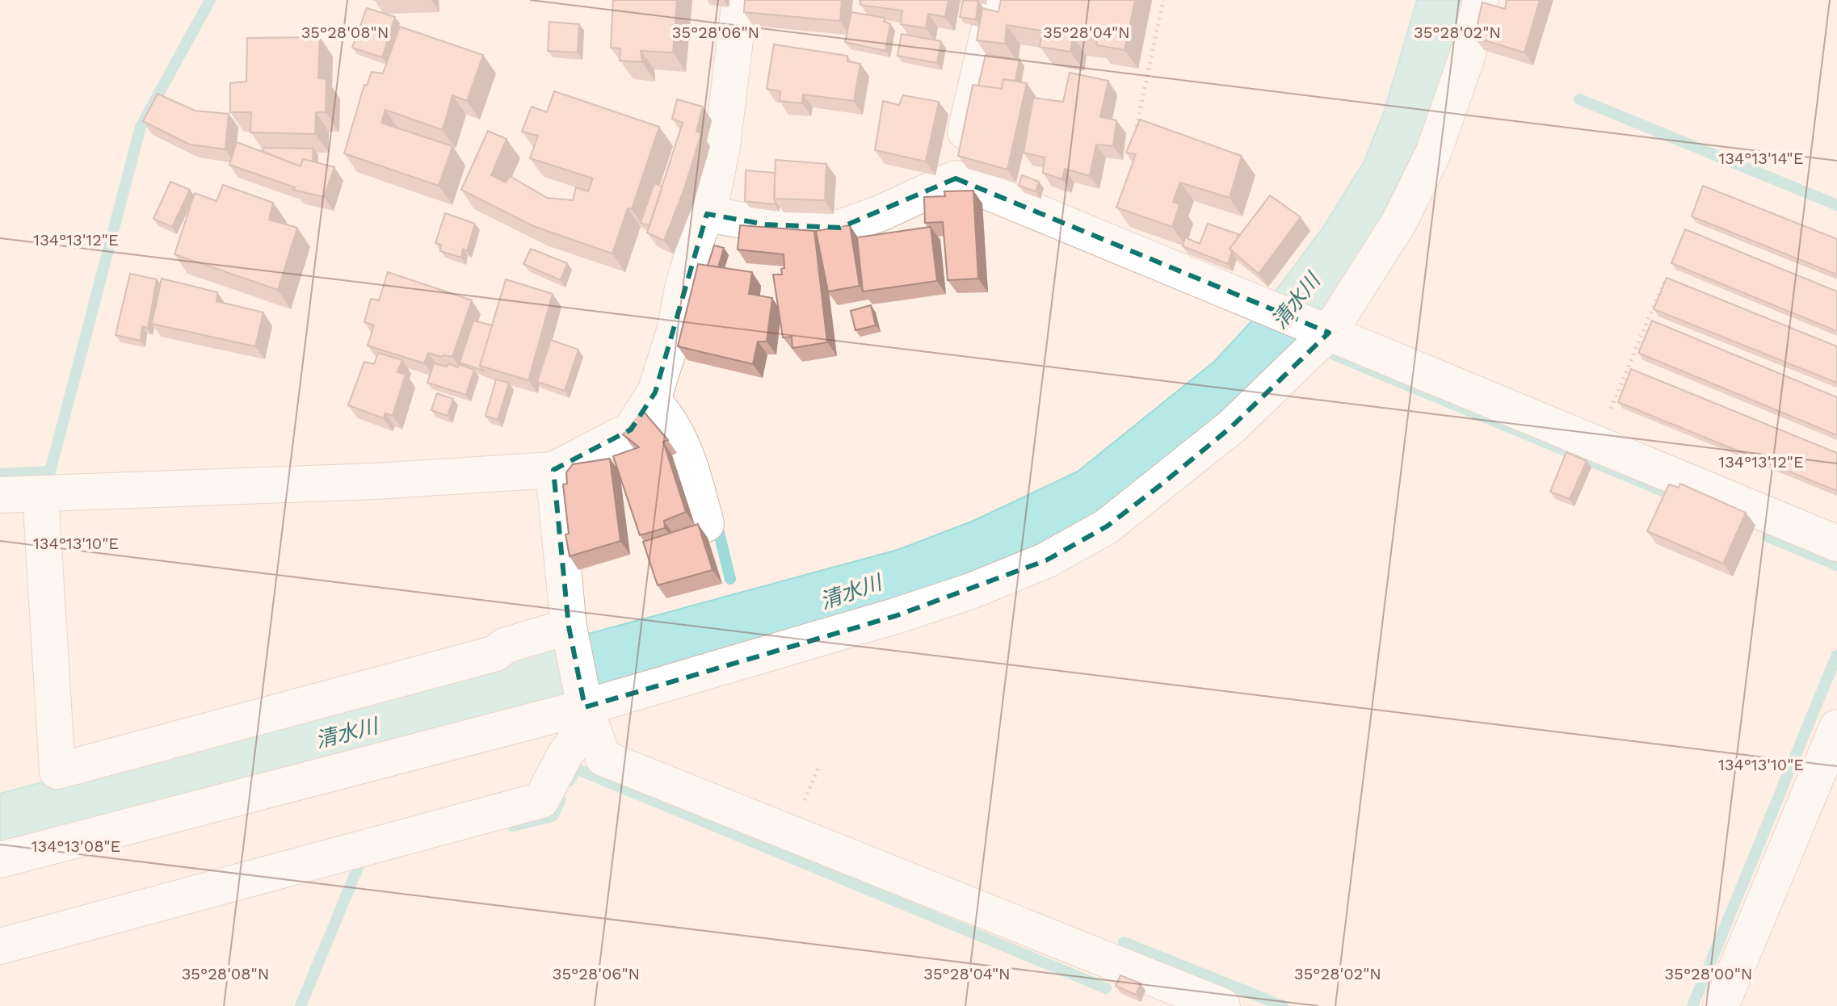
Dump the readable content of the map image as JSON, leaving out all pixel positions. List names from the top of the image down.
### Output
{
  "water": ["清水川"],
  "coordinates": [
    "35°28'08\"N",
    "35°28'06\"N",
    "35°28'04\"N",
    "35°28'02\"N",
    "134°13'14\"E",
    "134°13'12\"E",
    "134°13'10\"E",
    "134°13'08\"E",
    "35°28'00\"N"
  ]
}
